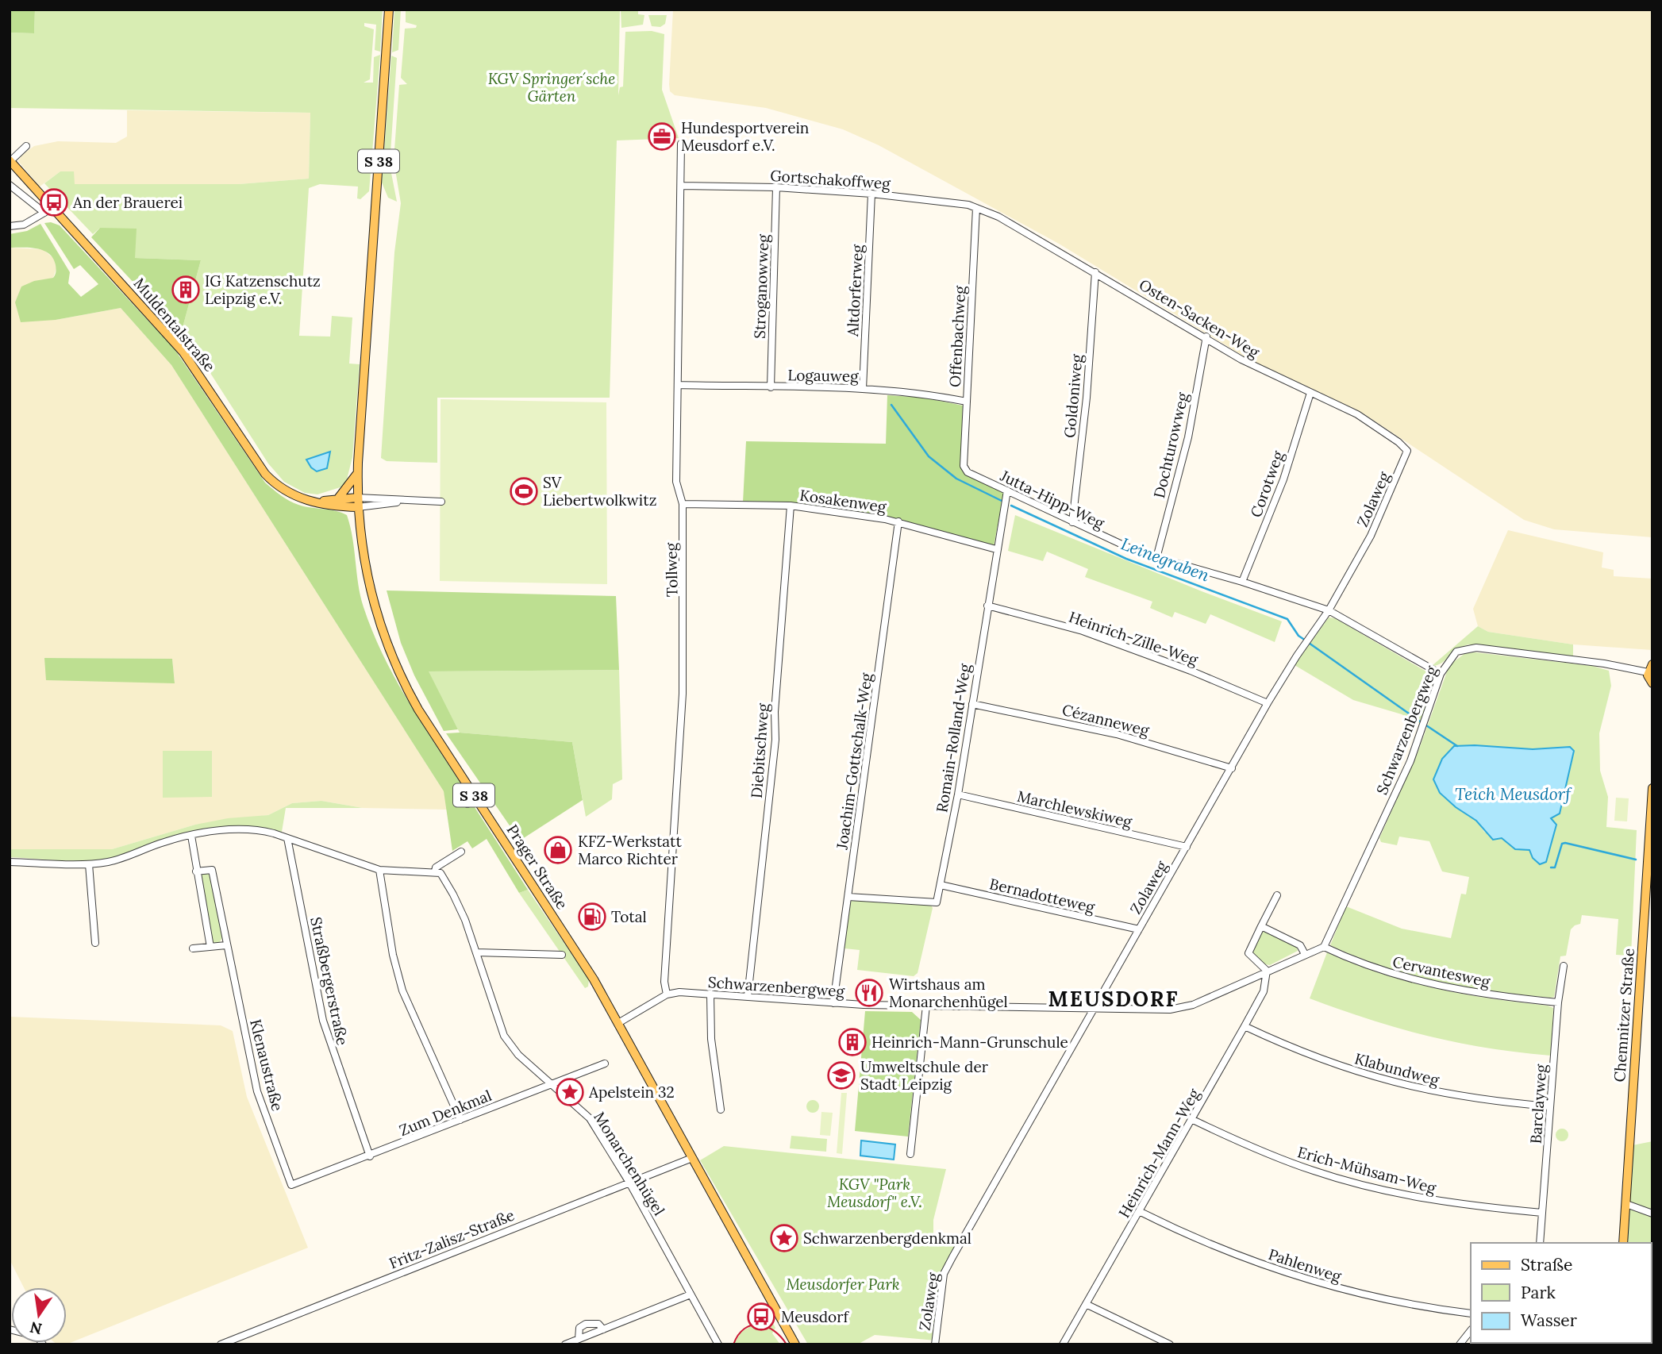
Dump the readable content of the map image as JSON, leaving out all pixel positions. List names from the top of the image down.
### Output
{
  "streets": {
    "main road": [
      "S 38",
      "Muldentalstraße",
      "Prager Straße",
      "Chemnitzer Straße"
    ],
    "street": [
      "Gortschakoffweg",
      "Stroganowweg",
      "Altdorferweg",
      "Osten-Sacken-Weg",
      "Offenbachweg",
      "Logauweg",
      "Goldoniweg",
      "Dochturowweg",
      "Corotweg",
      "Jutta-Hipp-Weg",
      "Zolaweg",
      "Kosakenweg",
      "Tollweg",
      "Heinrich-Zille-Weg",
      "Cézanneweg",
      "Schwarzenbergweg",
      "Romain-Rolland-Weg",
      "Diebitschweg",
      "Joachim-Gottschalk-Weg",
      "Marchlewskiweg",
      "Bernadotteweg",
      "Cervantesweg",
      "Straßbergerstraße",
      "Klenaustraße",
      "Klabundweg",
      "Barclayweg",
      "Zum Denkmal",
      "Heinrich-Mann-Weg",
      "Monarchenhügel",
      "Erich-Mühsam-Weg",
      "Fritz-Zalisz-Straße",
      "Pahlenweg"
    ]
  },
  "crossings": [
    ["S 38", "Muldentalstraße"],
    ["S 38", "Prager Straße"],
    ["Gortschakoffweg", "Stroganowweg"],
    ["Gortschakoffweg", "Altdorferweg"],
    ["Gortschakoffweg", "Osten-Sacken-Weg"],
    ["Gortschakoffweg", "Offenbachweg"],
    ["Gortschakoffweg", "Tollweg"],
    ["Stroganowweg", "Logauweg"],
    ["Altdorferweg", "Logauweg"],
    ["Osten-Sacken-Weg", "Offenbachweg"],
    ["Osten-Sacken-Weg", "Goldoniweg"],
    ["Osten-Sacken-Weg", "Dochturowweg"],
    ["Osten-Sacken-Weg", "Corotweg"],
    ["Osten-Sacken-Weg", "Zolaweg"],
    ["Muldentalstraße", "Prager Straße"],
    ["Offenbachweg", "Logauweg"],
    ["Offenbachweg", "Jutta-Hipp-Weg"],
    ["Logauweg", "Tollweg"],
    ["Goldoniweg", "Jutta-Hipp-Weg"],
    ["Dochturowweg", "Jutta-Hipp-Weg"],
    ["Corotweg", "Jutta-Hipp-Weg"],
    ["Jutta-Hipp-Weg", "Zolaweg"],
    ["Jutta-Hipp-Weg", "Schwarzenbergweg"],
    ["Jutta-Hipp-Weg", "Romain-Rolland-Weg"],
    ["Zolaweg", "Heinrich-Zille-Weg"],
    ["Zolaweg", "Cézanneweg"],
    ["Zolaweg", "Schwarzenbergweg"],
    ["Zolaweg", "Marchlewskiweg"],
    ["Zolaweg", "Bernadotteweg"],
    ["Kosakenweg", "Tollweg"],
    ["Kosakenweg", "Romain-Rolland-Weg"],
    ["Kosakenweg", "Diebitschweg"],
    ["Kosakenweg", "Joachim-Gottschalk-Weg"],
    ["Tollweg", "Schwarzenbergweg"],
    ["Heinrich-Zille-Weg", "Romain-Rolland-Weg"],
    ["Cézanneweg", "Romain-Rolland-Weg"],
    ["Schwarzenbergweg", "Diebitschweg"],
    ["Schwarzenbergweg", "Joachim-Gottschalk-Weg"],
    ["Schwarzenbergweg", "Prager Straße"],
    ["Schwarzenbergweg", "Cervantesweg"],
    ["Schwarzenbergweg", "Heinrich-Mann-Weg"],
    ["Romain-Rolland-Weg", "Joachim-Gottschalk-Weg"],
    ["Romain-Rolland-Weg", "Marchlewskiweg"],
    ["Romain-Rolland-Weg", "Bernadotteweg"],
    ["Prager Straße", "Fritz-Zalisz-Straße"],
    ["Cervantesweg", "Barclayweg"],
    ["Straßbergerstraße", "Zum Denkmal"],
    ["Klenaustraße", "Zum Denkmal"],
    ["Klabundweg", "Barclayweg"],
    ["Klabundweg", "Heinrich-Mann-Weg"],
    ["Barclayweg", "Erich-Mühsam-Weg"],
    ["Zum Denkmal", "Monarchenhügel"],
    ["Heinrich-Mann-Weg", "Erich-Mühsam-Weg"],
    ["Heinrich-Mann-Weg", "Pahlenweg"],
    ["Monarchenhügel", "Fritz-Zalisz-Straße"]
  ],
  "districts": ["MEUSDORF"],
  "water": ["Leinegraben", "Teich Meusdorf"],
  "parks": ["KGV Springer´sche Gärten", "KGV \"Park Meusdorf\" e.V.", "Meusdorfer Park"],
  "places": {
    "office": ["Hundesportverein Meusdorf e.V."],
    "bus stop": ["An der Brauerei", "Meusdorf"],
    "building": ["IG Katzenschutz Leipzig e.V.", "Heinrich-Mann-Grunschule"],
    "sports": ["SV Liebertwolkwitz"],
    "shop": ["KFZ-Werkstatt Marco Richter"],
    "fuel station": ["Total"],
    "restaurant": ["Wirtshaus am Monarchenhügel"],
    "school or university": ["Umweltschule der Stadt Leipzig"],
    "place": ["Apelstein 32", "Schwarzenbergdenkmal"]
  },
  "legend": ["Straße", "Park", "Wasser"],
  "north": "bottom"
}
